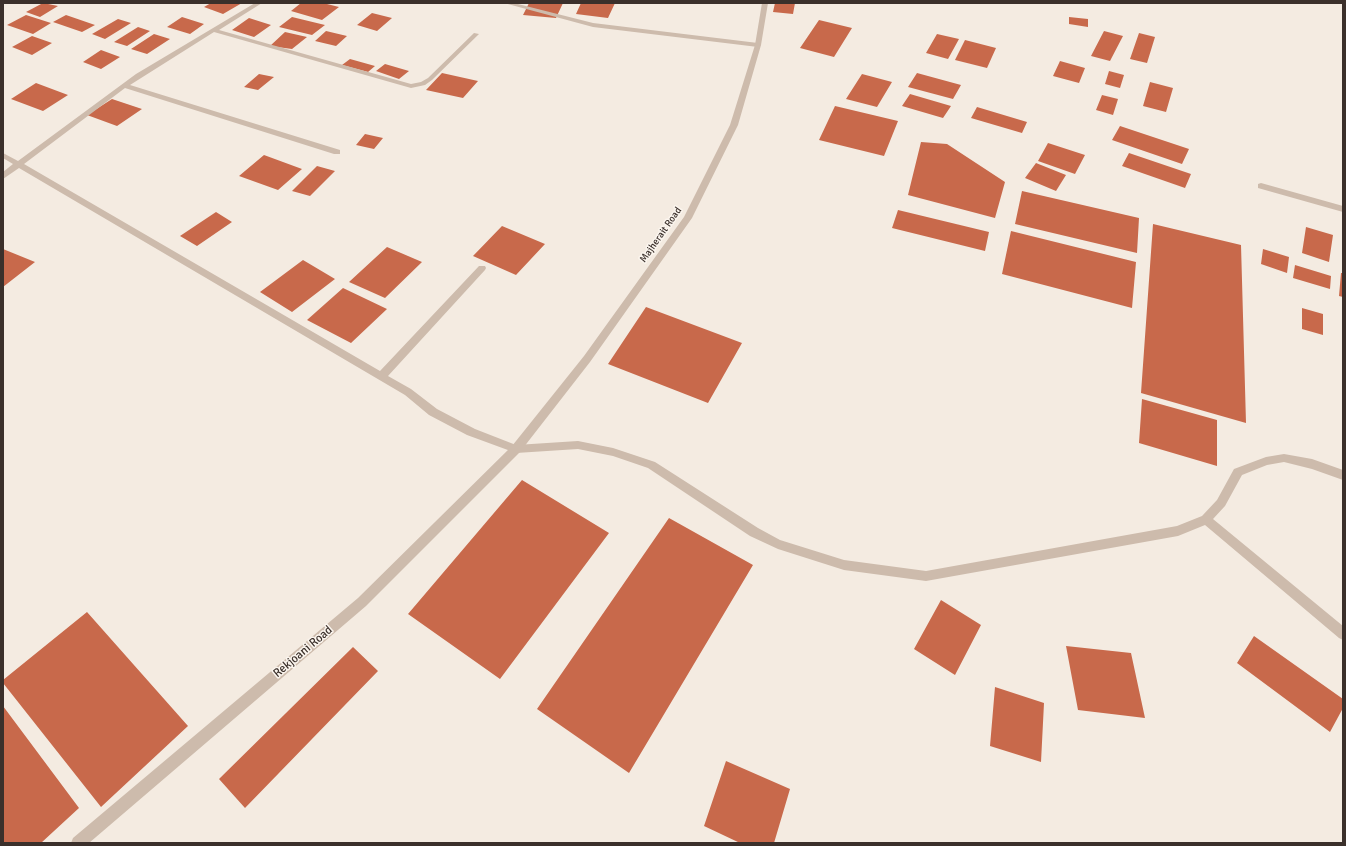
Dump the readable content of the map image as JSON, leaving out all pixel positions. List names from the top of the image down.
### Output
{
  "streets": {
    "street": ["Majherait Road", "Rekjoani Road"]
  },
  "crossings": [
    ["Majherait Road", "Rekjoani Road"]
  ]
}
